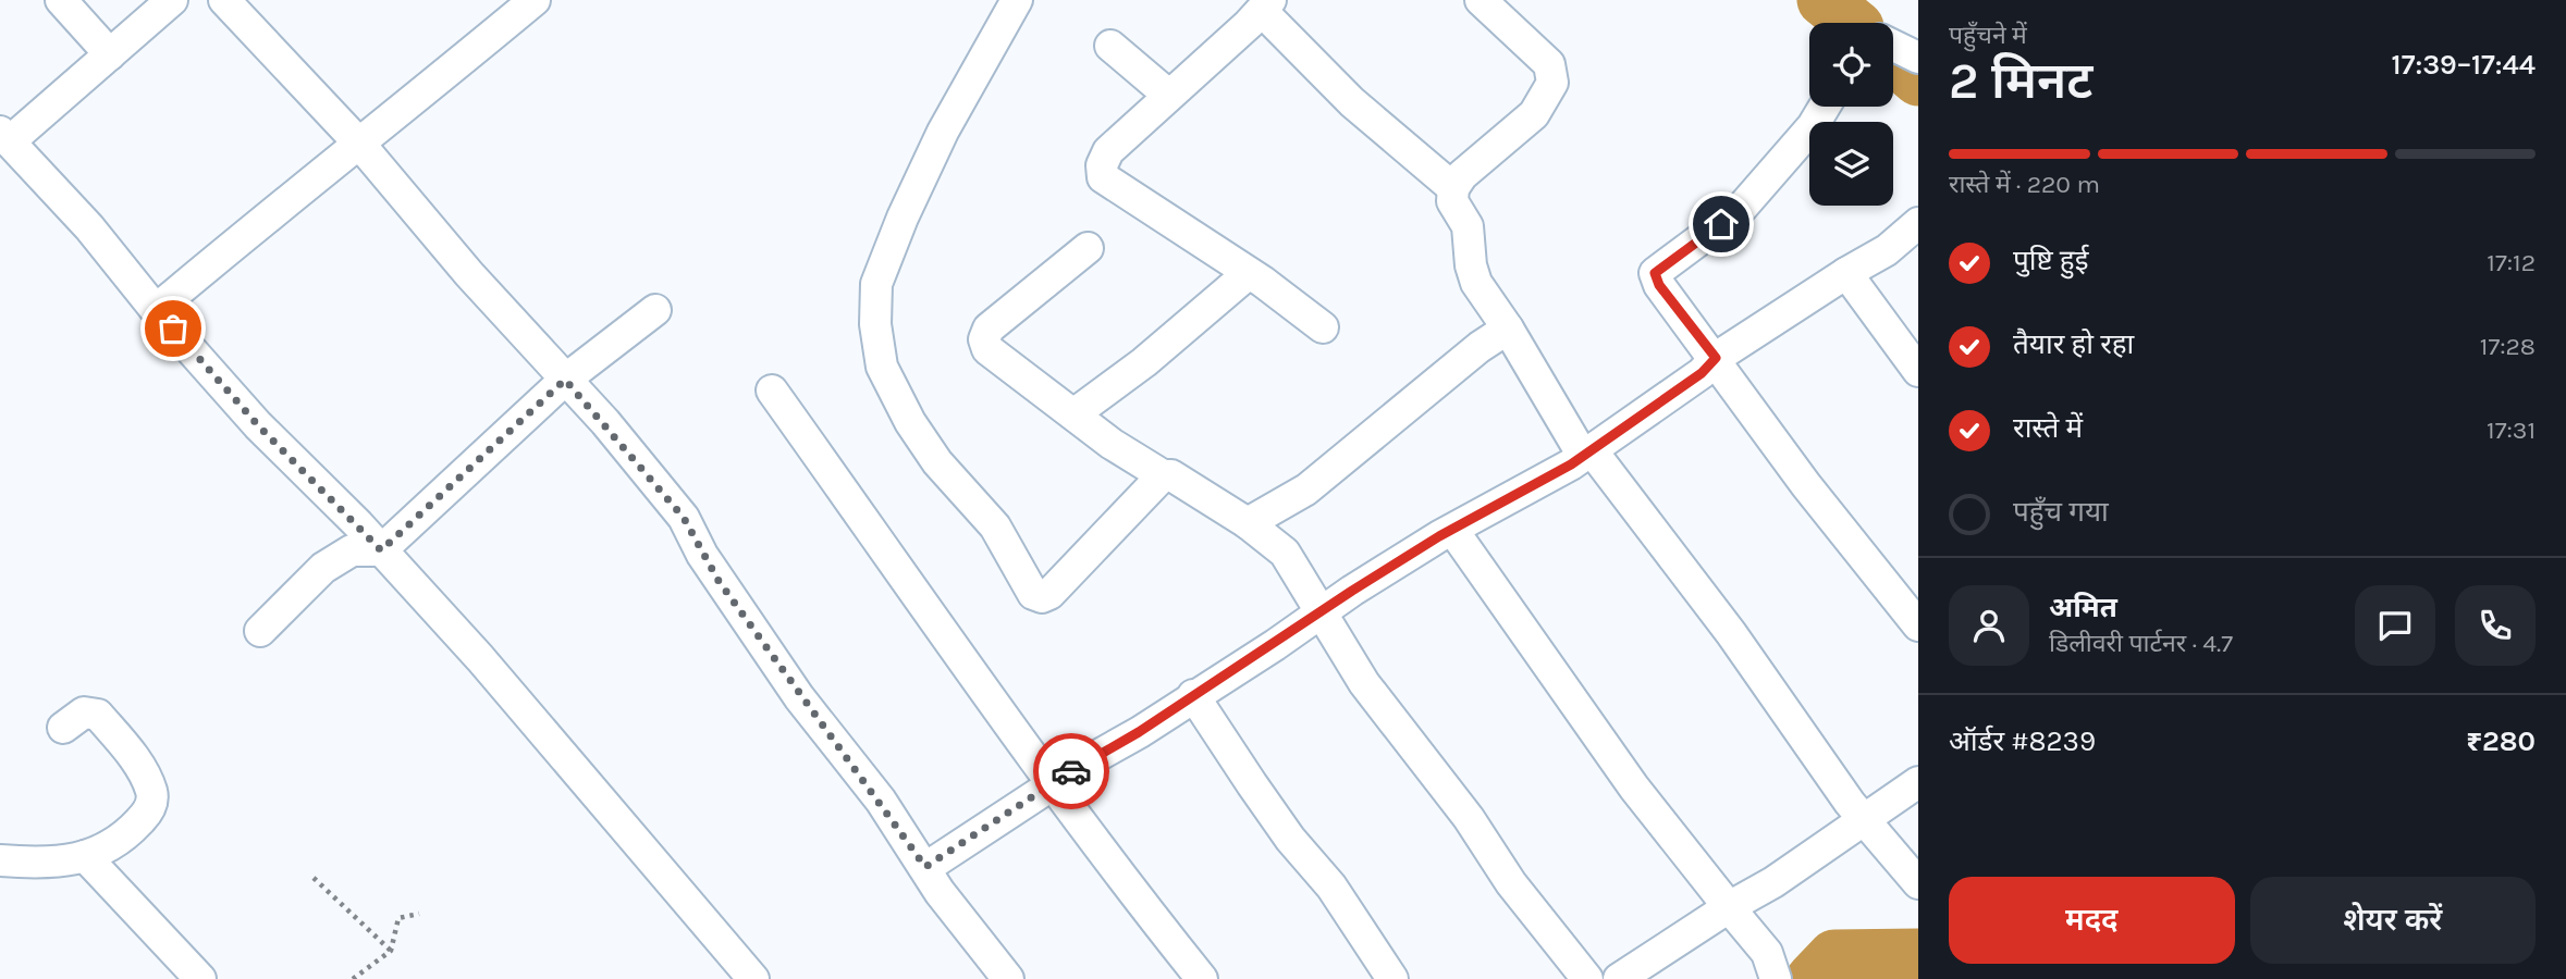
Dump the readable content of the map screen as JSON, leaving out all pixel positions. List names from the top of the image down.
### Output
{
  "page": {
    "heading": ["2 मिनट", "पहुँचने में", "17:39–17:44"],
    "panel": [
      "अमित",
      "डिलीवरी पार्टनर · 4.7",
      "ऑर्डर #8239",
      "₹280"
    ],
    "bar": "रास्ते में · 220 m",
    "list": [
      ["पुष्टि हुई", "17:12"],
      ["तैयार हो रहा", "17:28"],
      ["रास्ते में", "17:31"],
      "पहुँच गया"
    ],
    "buttons": ["मदद", "शेयर करें"]
  }
}
